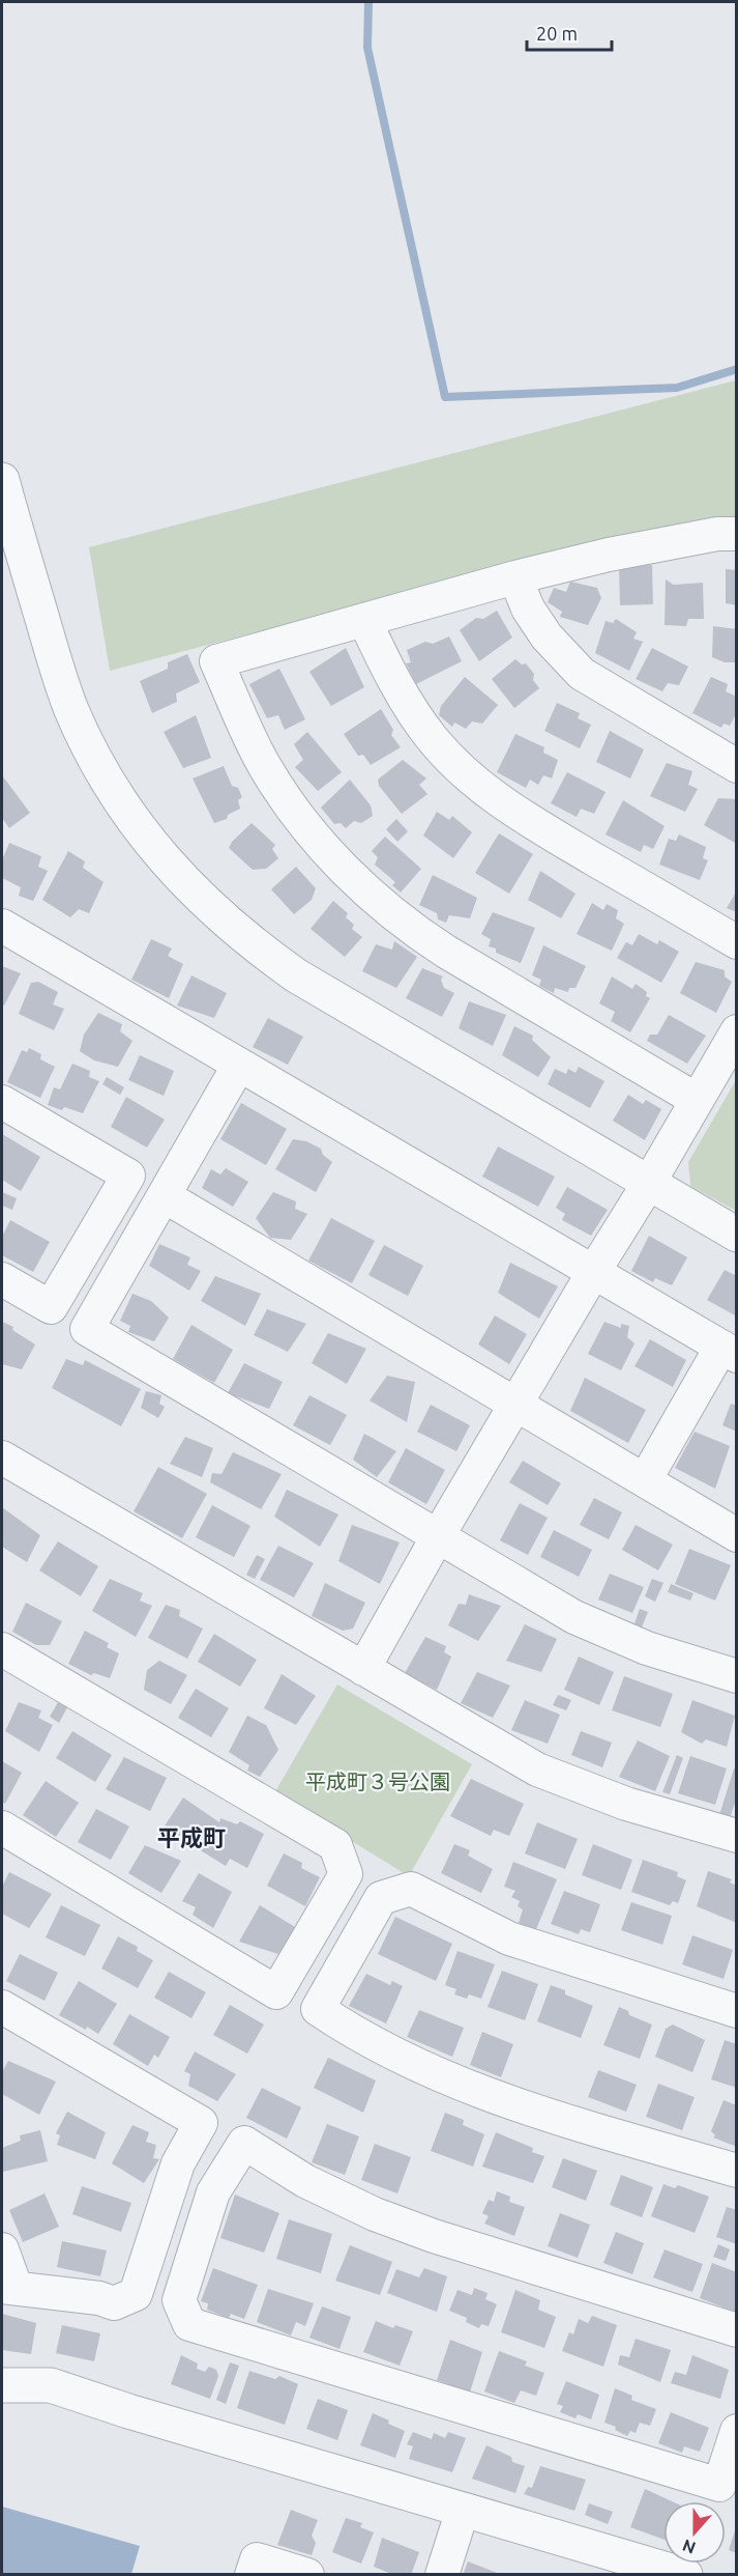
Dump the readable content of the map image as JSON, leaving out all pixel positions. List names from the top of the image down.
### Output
{
  "districts": ["平成町"],
  "parks": ["平成町３号公園"],
  "scale_bar": "20 m",
  "north": "bottom"
}
